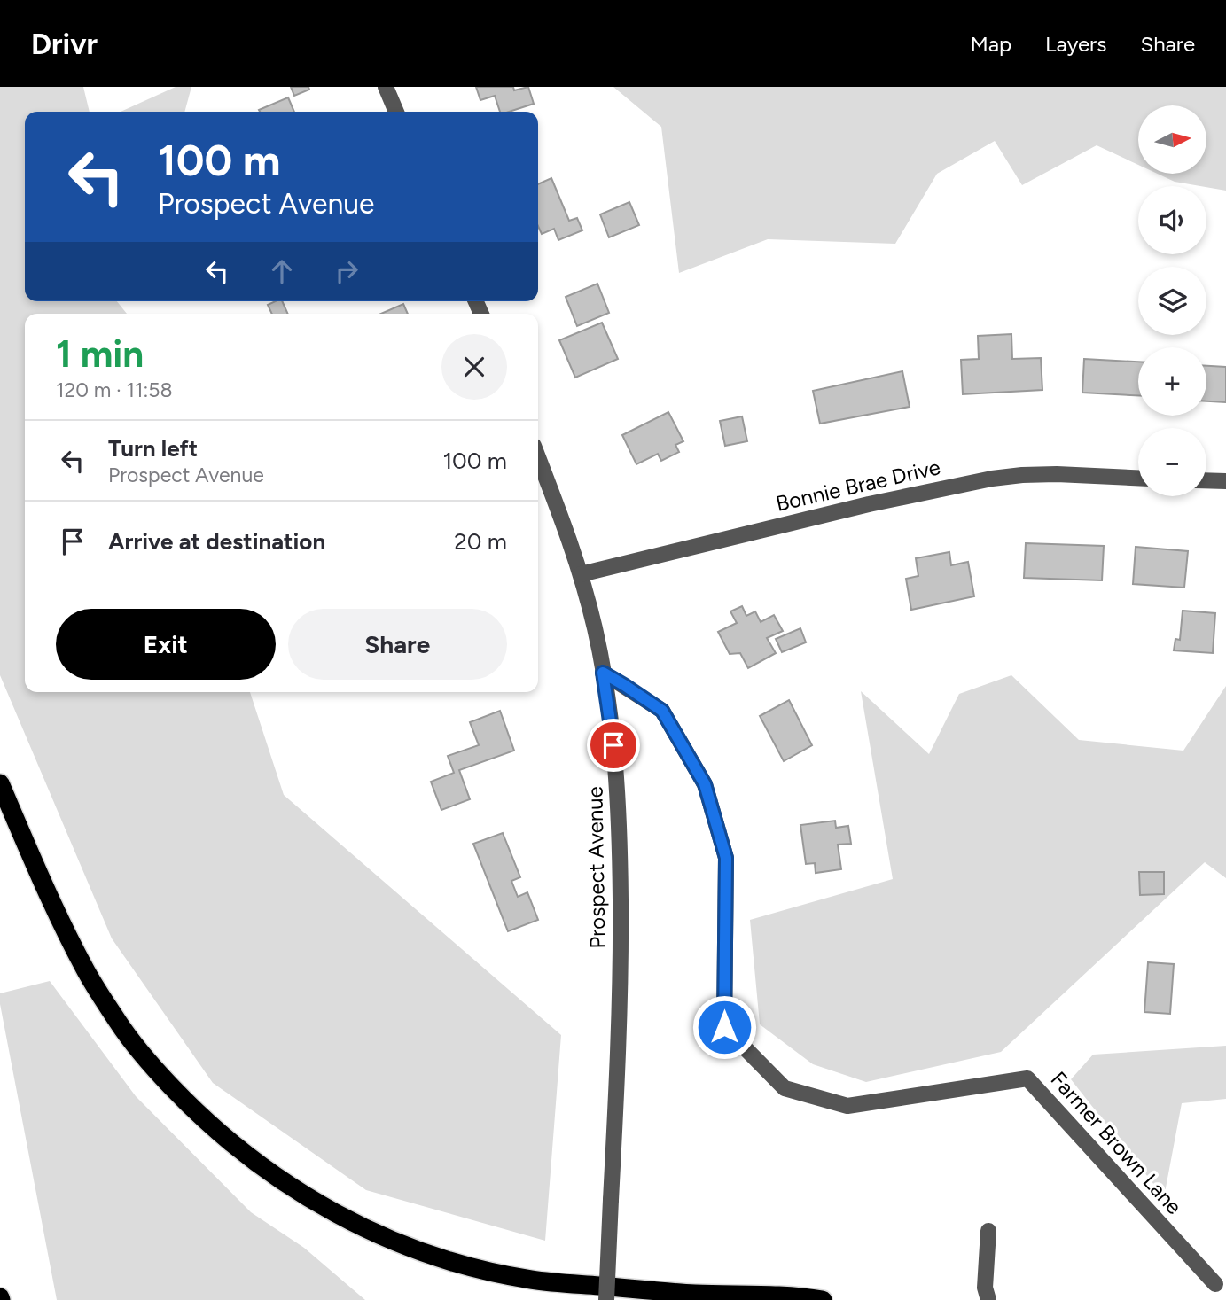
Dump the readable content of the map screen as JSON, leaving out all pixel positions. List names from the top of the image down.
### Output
{
  "streets": {
    "street": ["Bonnie Brae Drive", "Prospect Avenue", "Farmer Brown Lane"]
  },
  "crossings": [
    ["Bonnie Brae Drive", "Prospect Avenue"],
    ["Prospect Avenue", "Farmer Brown Lane"]
  ],
  "north": "right",
  "page": {
    "header": "Drivr",
    "nav": ["Map", "Layers", "Share"],
    "map_buttons": ["+", "−"],
    "turn": ["100 m", "Prospect Avenue"],
    "heading": ["1 min", "120 m · 11:58"],
    "list": [
      {
        "name": "Turn left",
        "note": "Prospect Avenue",
        "value": "100 m"
      },
      {
        "name": "Arrive at destination",
        "value": "20 m"
      }
    ],
    "buttons": ["Exit", "Share"]
  }
}
